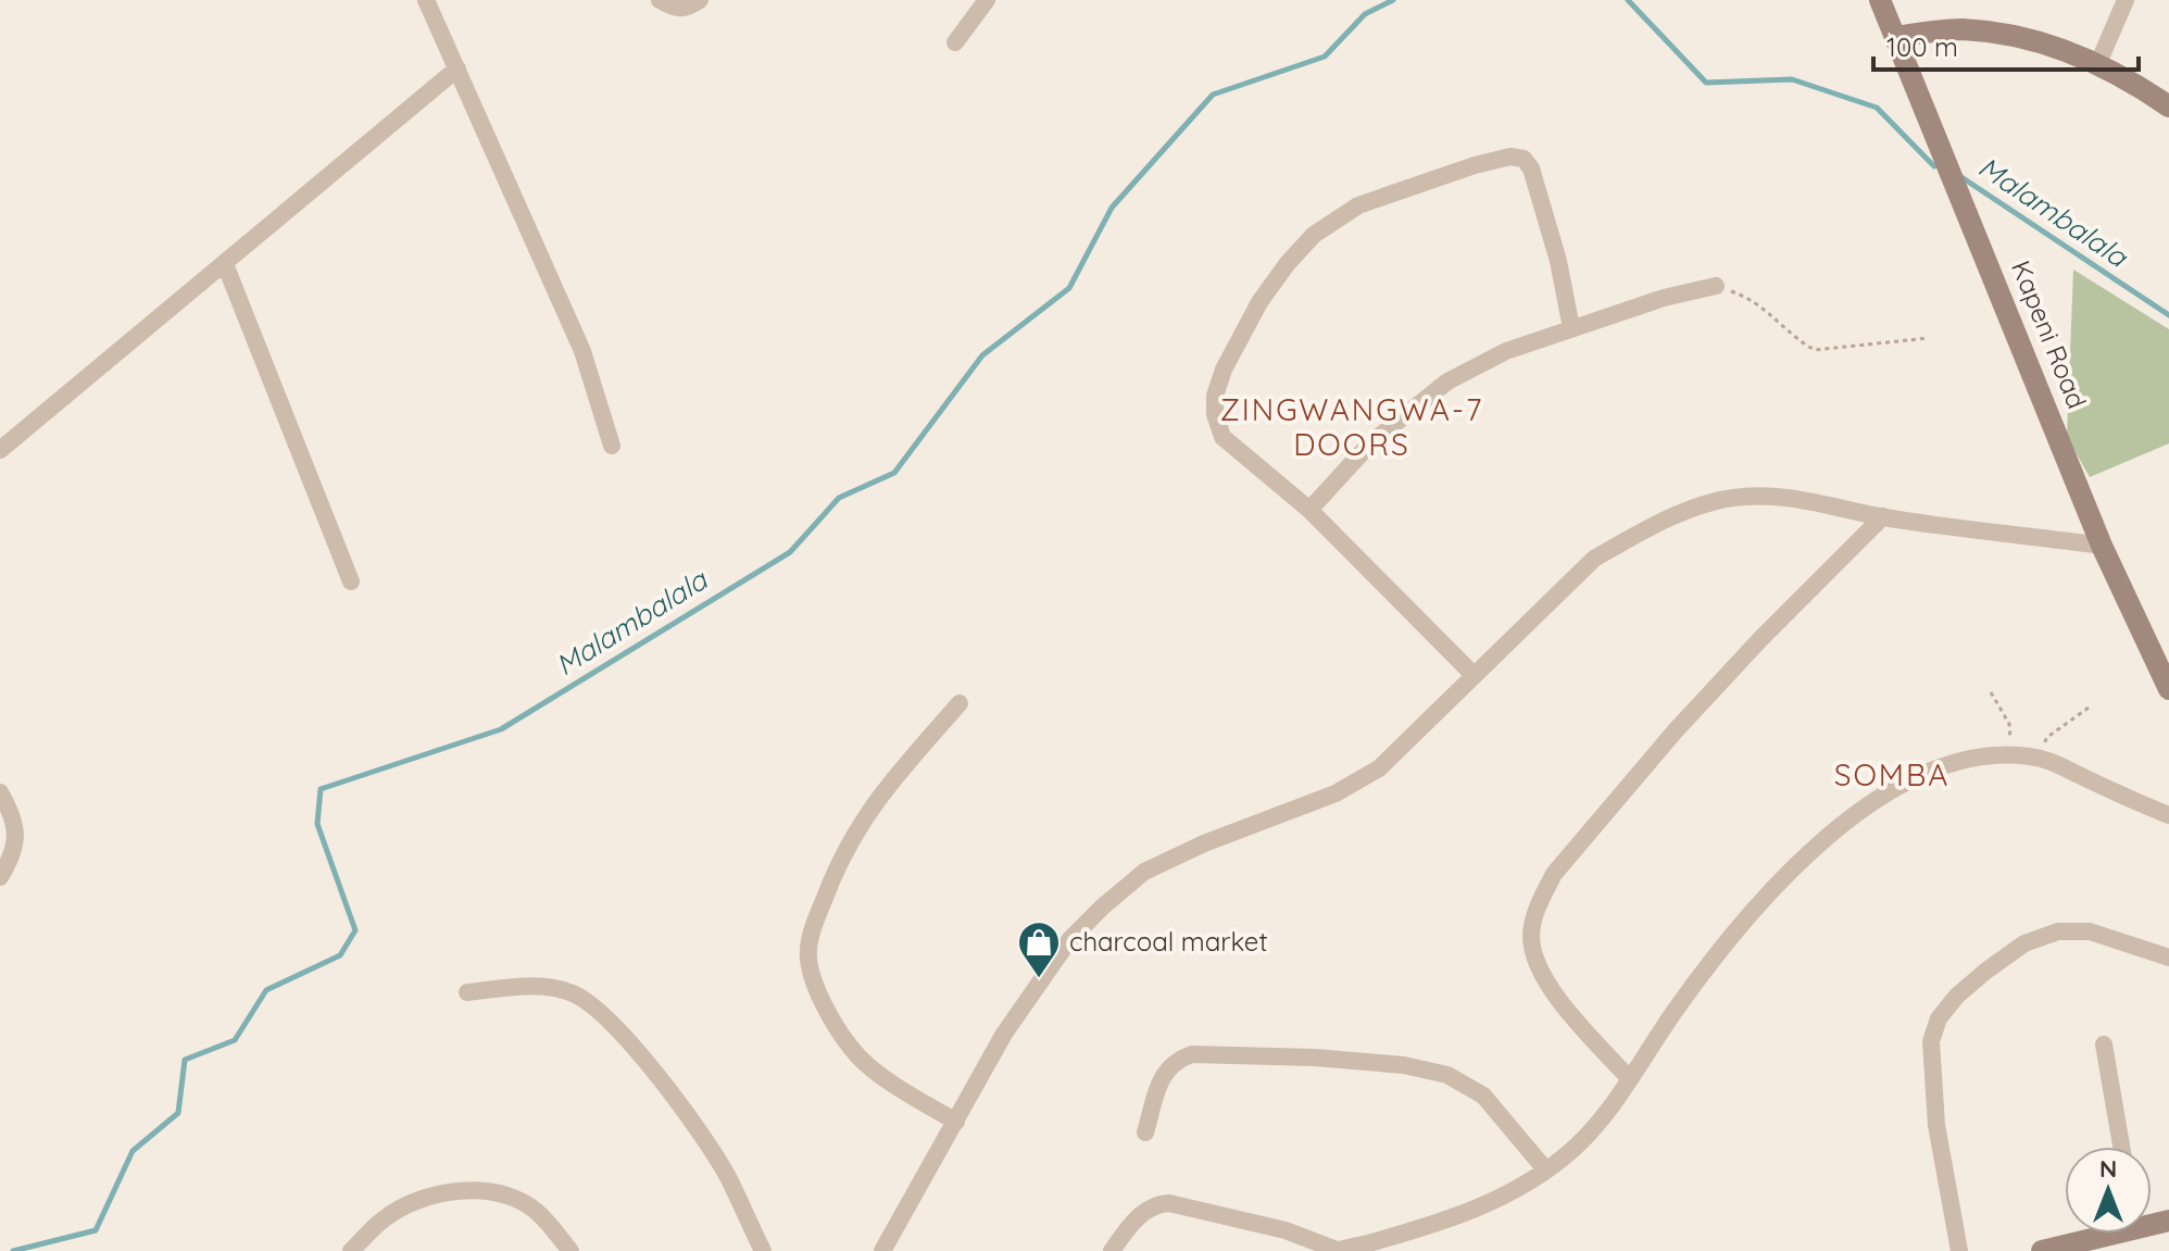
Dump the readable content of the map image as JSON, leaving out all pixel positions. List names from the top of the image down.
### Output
{
  "streets": {
    "main road": ["Kapeni Road"]
  },
  "districts": ["ZINGWANGWA-7 DOORS", "SOMBA"],
  "water": ["Malambalala"],
  "places": {
    "shop": ["charcoal market"]
  },
  "scale_bar": "100 m",
  "north": "top"
}
